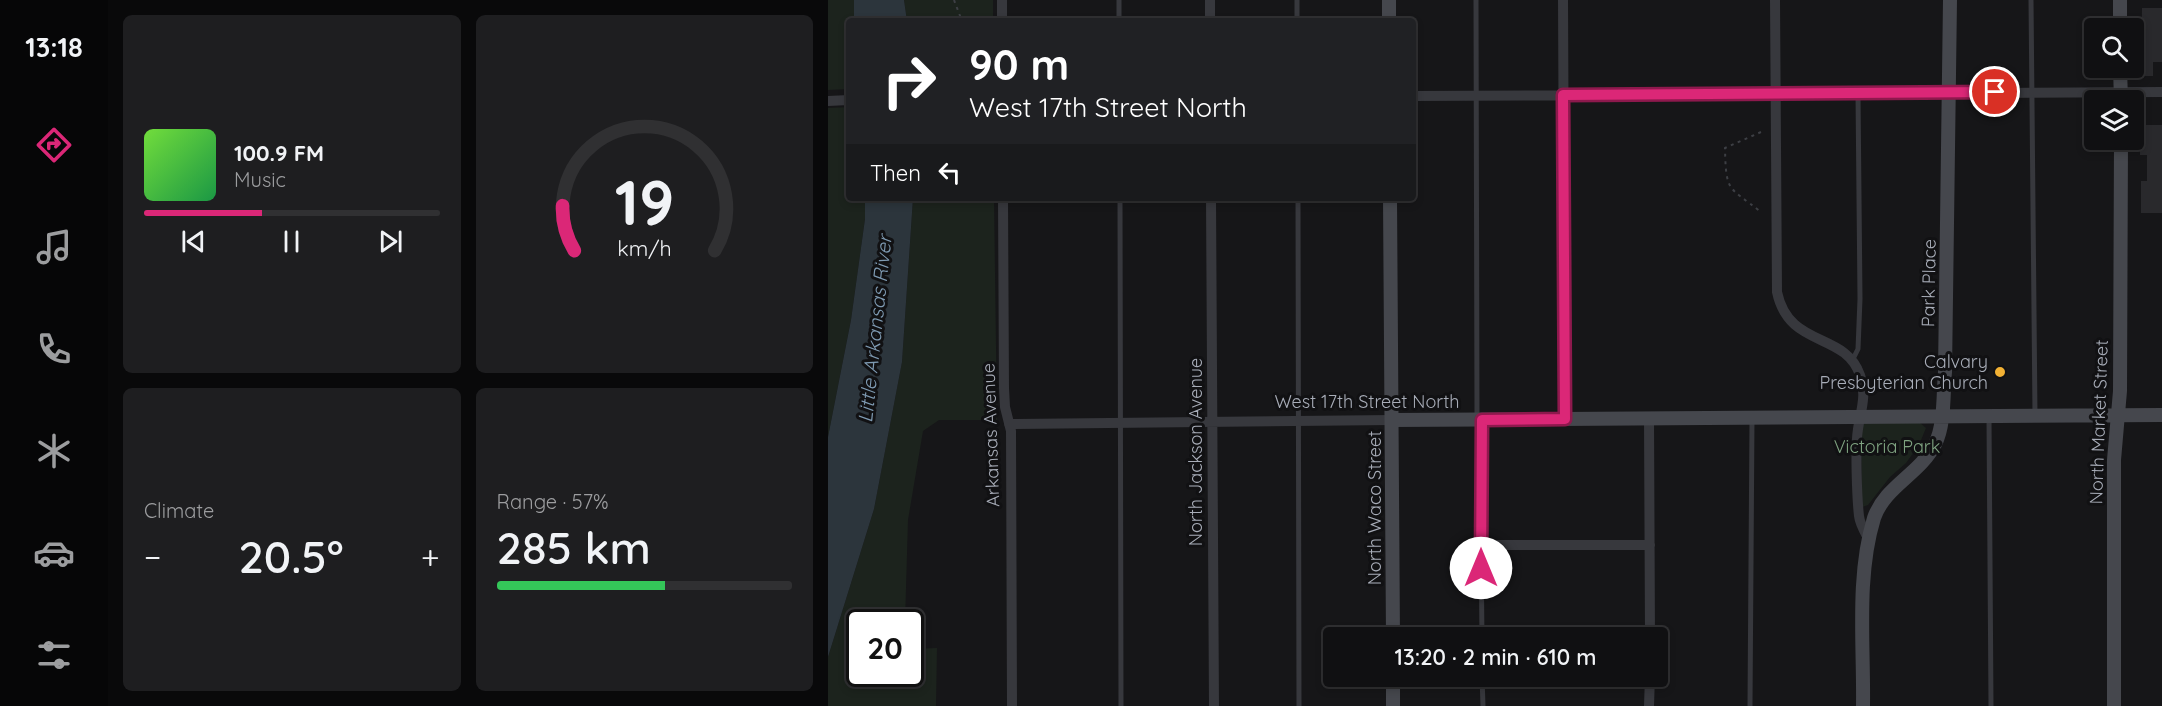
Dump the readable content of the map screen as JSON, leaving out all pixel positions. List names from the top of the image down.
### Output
{
  "streets": {
    "street": [
      "Park Place",
      "West 17th Street North",
      "North Market Street",
      "Arkansas Avenue",
      "North Jackson Avenue",
      "North Waco Street"
    ]
  },
  "crossings": [
    ["Park Place", "West 17th Street North"],
    ["West 17th Street North", "North Market Street"],
    ["West 17th Street North", "Arkansas Avenue"],
    ["West 17th Street North", "North Jackson Avenue"],
    ["West 17th Street North", "North Waco Street"]
  ],
  "water": ["Little Arkansas River"],
  "parks": ["Victoria Park"],
  "places": ["Calvary Presbyterian Church"],
  "page": {
    "tabs": "13:18",
    "turn": ["90 m", "West 17th Street North"],
    "song": ["100.9 FM", "Music"],
    "then": "Then",
    "tile": [
      "Climate",
      ["Range · 57%", "285 km"]
    ],
    "heat": ["−", "20.5°", "+"],
    "limit": "20",
    "trip": "13:20 · 2 min · 610 m",
    "gauge": ["19", "km/h"]
  }
}
